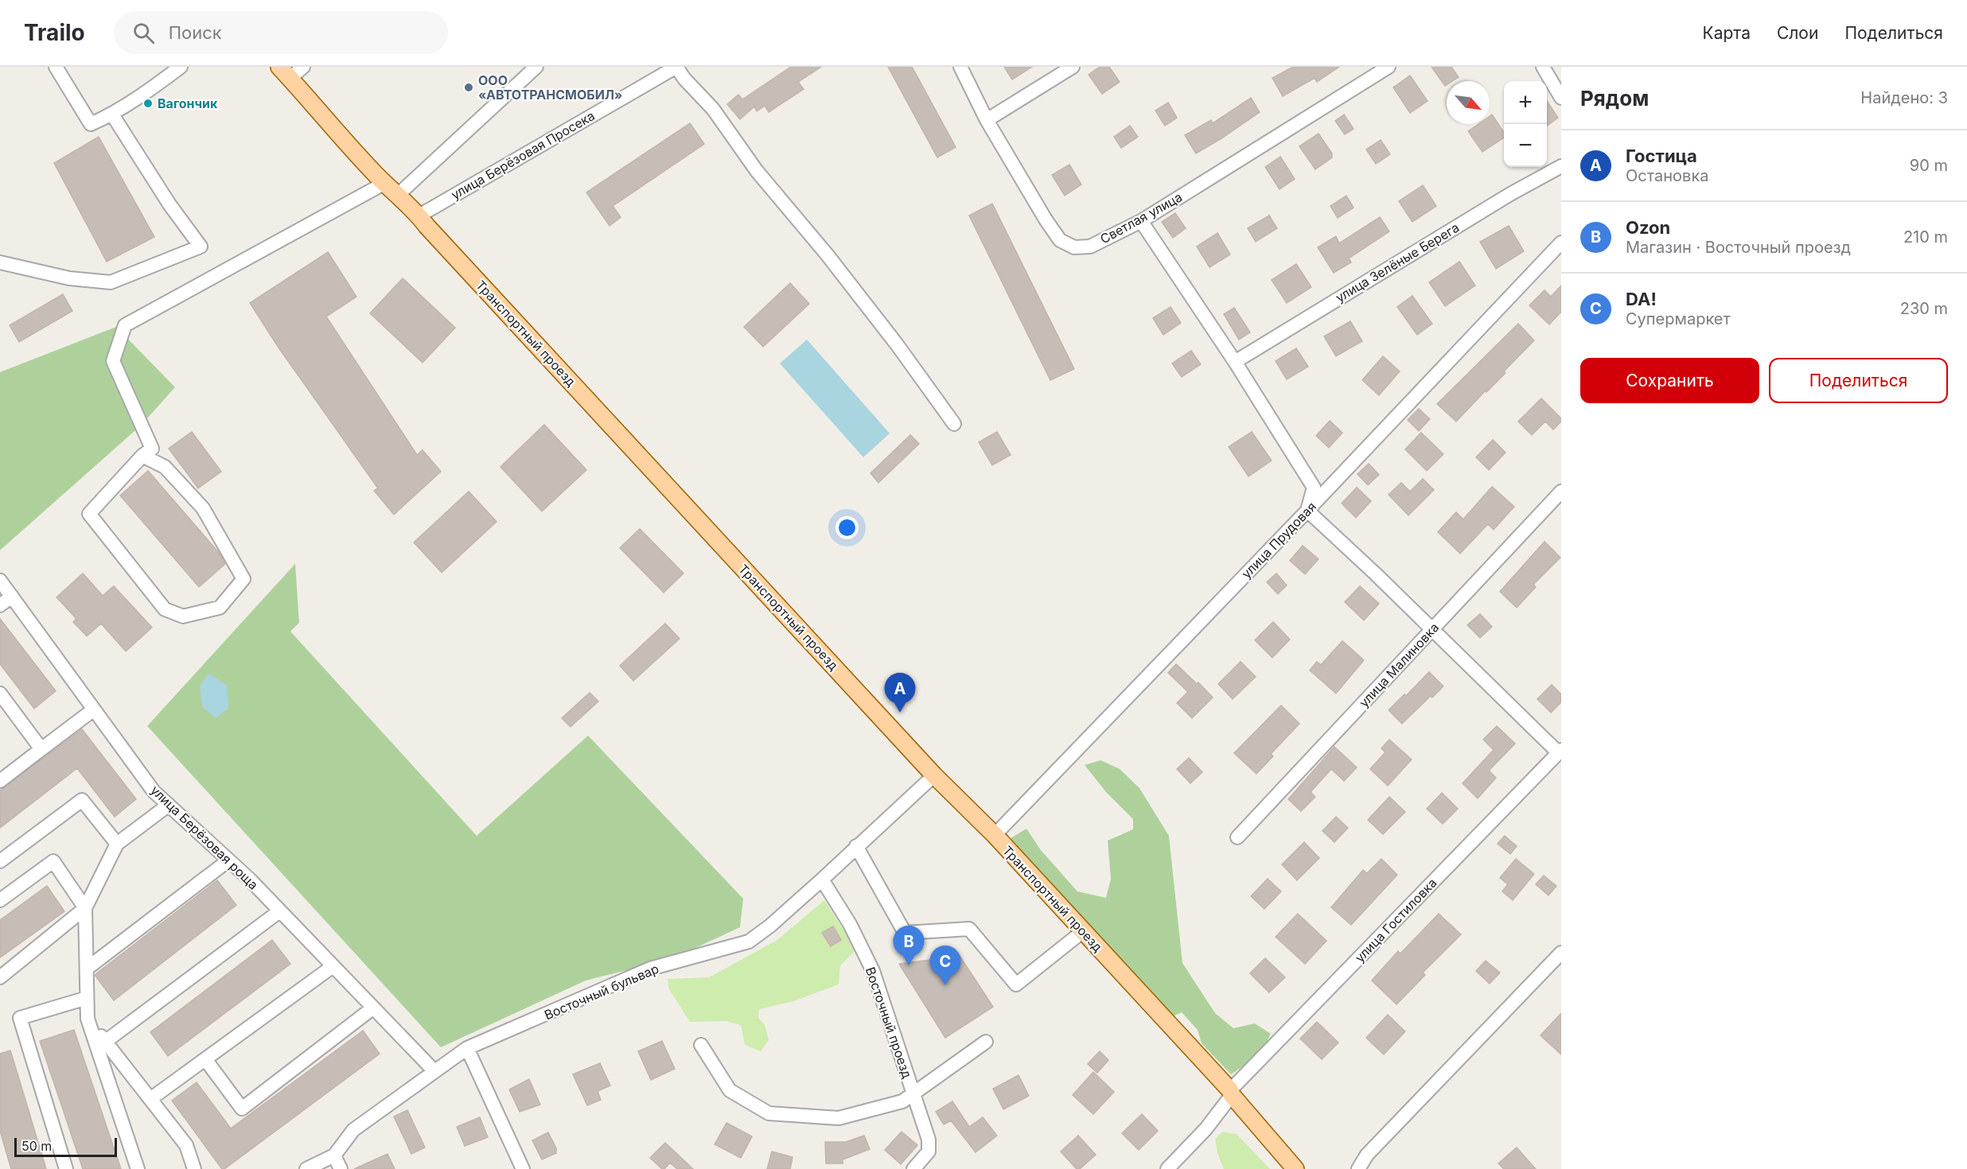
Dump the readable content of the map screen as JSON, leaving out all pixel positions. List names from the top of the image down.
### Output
{
  "streets": {
    "main road": ["Транспортный проезд"],
    "street": [
      "улица Берёзовая Просека",
      "Светлая улица",
      "улица Зелёные Берега",
      "улица Прудовая",
      "улица Малиновка",
      "улица Берёзовая роща",
      "улица Гостиловка",
      "Восточный бульвар",
      "Восточный проезд"
    ]
  },
  "crossings": [
    ["улица Берёзовая Просека", "Транспортный проезд"],
    ["Транспортный проезд", "улица Прудовая"],
    ["Транспортный проезд", "улица Гостиловка"],
    ["Транспортный проезд", "Восточный бульвар"],
    ["улица Берёзовая роща", "Восточный бульвар"],
    ["Восточный бульвар", "Восточный проезд"]
  ],
  "places": ["ООО «АВТОТРАНСМОБИЛ»", "Вагончик"],
  "scale_bar": "50 m",
  "north": "bottom right",
  "page": {
    "header": "Trailo",
    "search": "Поиск",
    "nav": ["Карта", "Слои", "Поделиться"],
    "heading": ["Рядом", "Найдено: 3"],
    "map_buttons": ["+", "−"],
    "list": [
      {
        "mark": "A",
        "name": "Гостица",
        "note": "Остановка",
        "value": "90 m"
      },
      {
        "mark": "B",
        "name": "Ozon",
        "note": "Магазин · Восточный проезд",
        "value": "210 m"
      },
      {
        "mark": "C",
        "name": "DA!",
        "note": "Супермаркет",
        "value": "230 m"
      }
    ],
    "buttons": ["Сохранить", "Поделиться"],
    "pins": ["A", "B", "C"],
    "scale": "50 m"
  }
}
